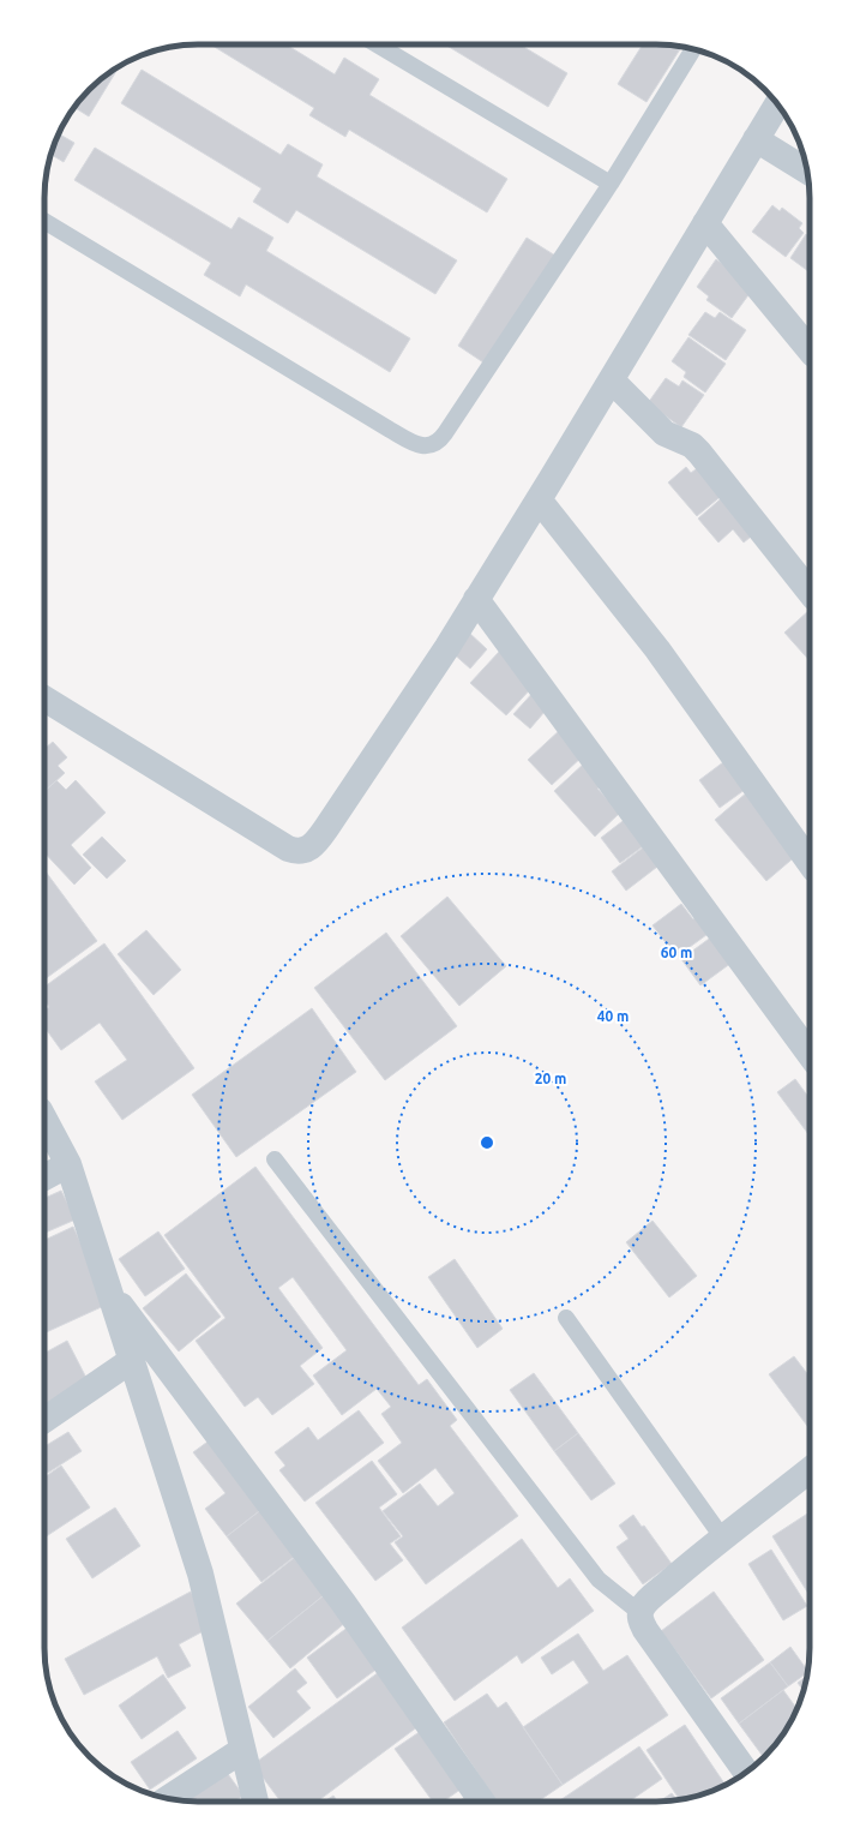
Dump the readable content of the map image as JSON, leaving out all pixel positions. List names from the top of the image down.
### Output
{
  "rings": ["60 m", "40 m", "20 m"]
}
